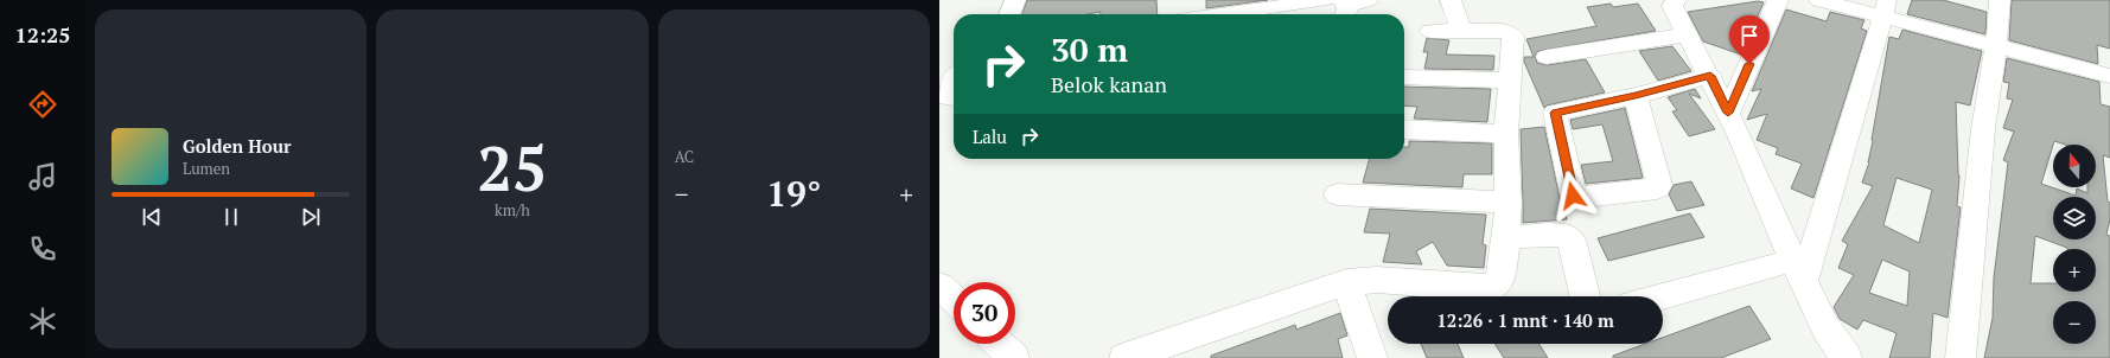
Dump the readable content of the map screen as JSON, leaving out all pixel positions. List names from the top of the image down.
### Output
{
  "north": "top",
  "page": {
    "tabs": "12:25",
    "tile": [
      ["25", "km/h"],
      "AC"
    ],
    "turn": ["30 m", "Belok kanan"],
    "then": "Lalu",
    "song": ["Golden Hour", "Lumen"],
    "map_buttons": ["+", "−"],
    "heat": ["−", "19°", "+"],
    "limit": "30",
    "trip": "12:26 · 1 mnt · 140 m"
  }
}
